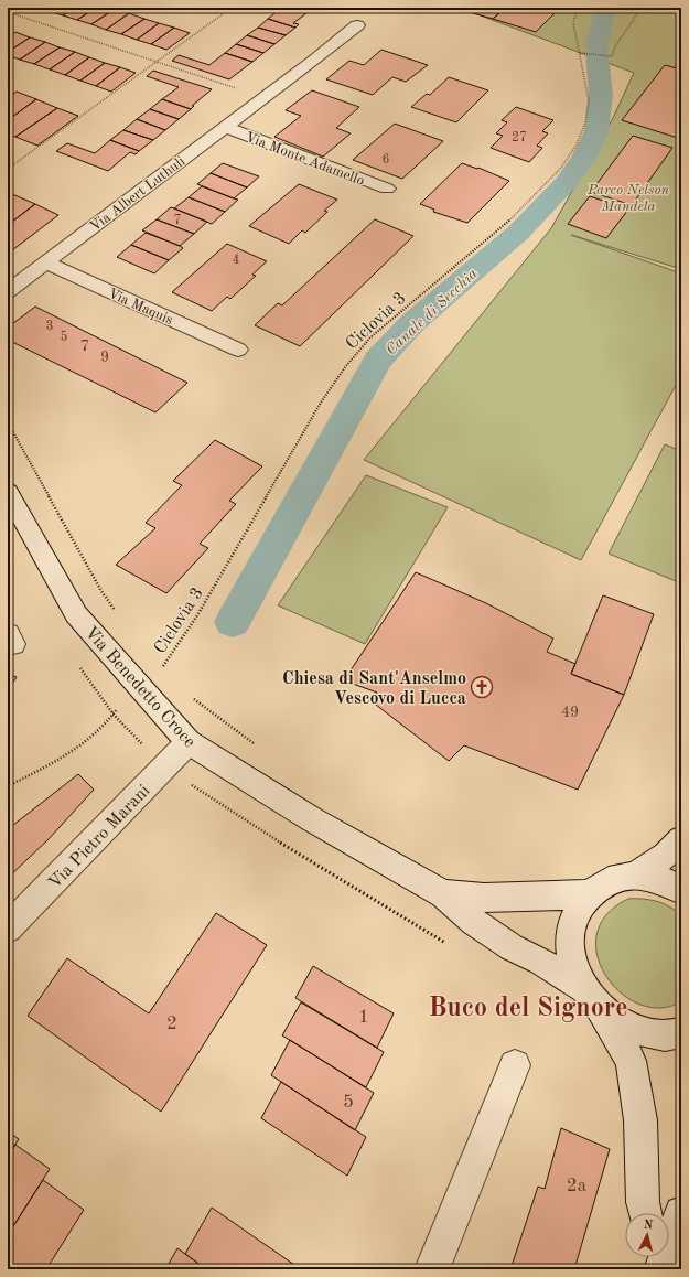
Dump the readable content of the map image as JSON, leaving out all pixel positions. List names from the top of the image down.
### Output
{
  "streets": {
    "street": [
      "Via Monte Adamello",
      "Via Albert Luthuli",
      "Via Maquis",
      "Via Benedetto Croce",
      "Via Pietro Marani"
    ],
    "path": ["Ciclovia 3"]
  },
  "crossings": [
    ["Via Monte Adamello", "Via Albert Luthuli"],
    ["Via Albert Luthuli", "Via Maquis"],
    ["Ciclovia 3", "Via Benedetto Croce"],
    ["Via Benedetto Croce", "Via Pietro Marani"]
  ],
  "districts": ["Buco del Signore"],
  "water": ["Canale di Secchia"],
  "parks": ["Parco Nelson Mandela"],
  "places": {
    "church": ["Chiesa di Sant'Anselmo Vescovo di Lucca"]
  },
  "house_numbers": [
    "27",
    "6",
    "7",
    "4",
    "3",
    "5",
    "7",
    "9",
    "49",
    "1",
    "2",
    "5",
    "2a"
  ],
  "north": "top"
}
